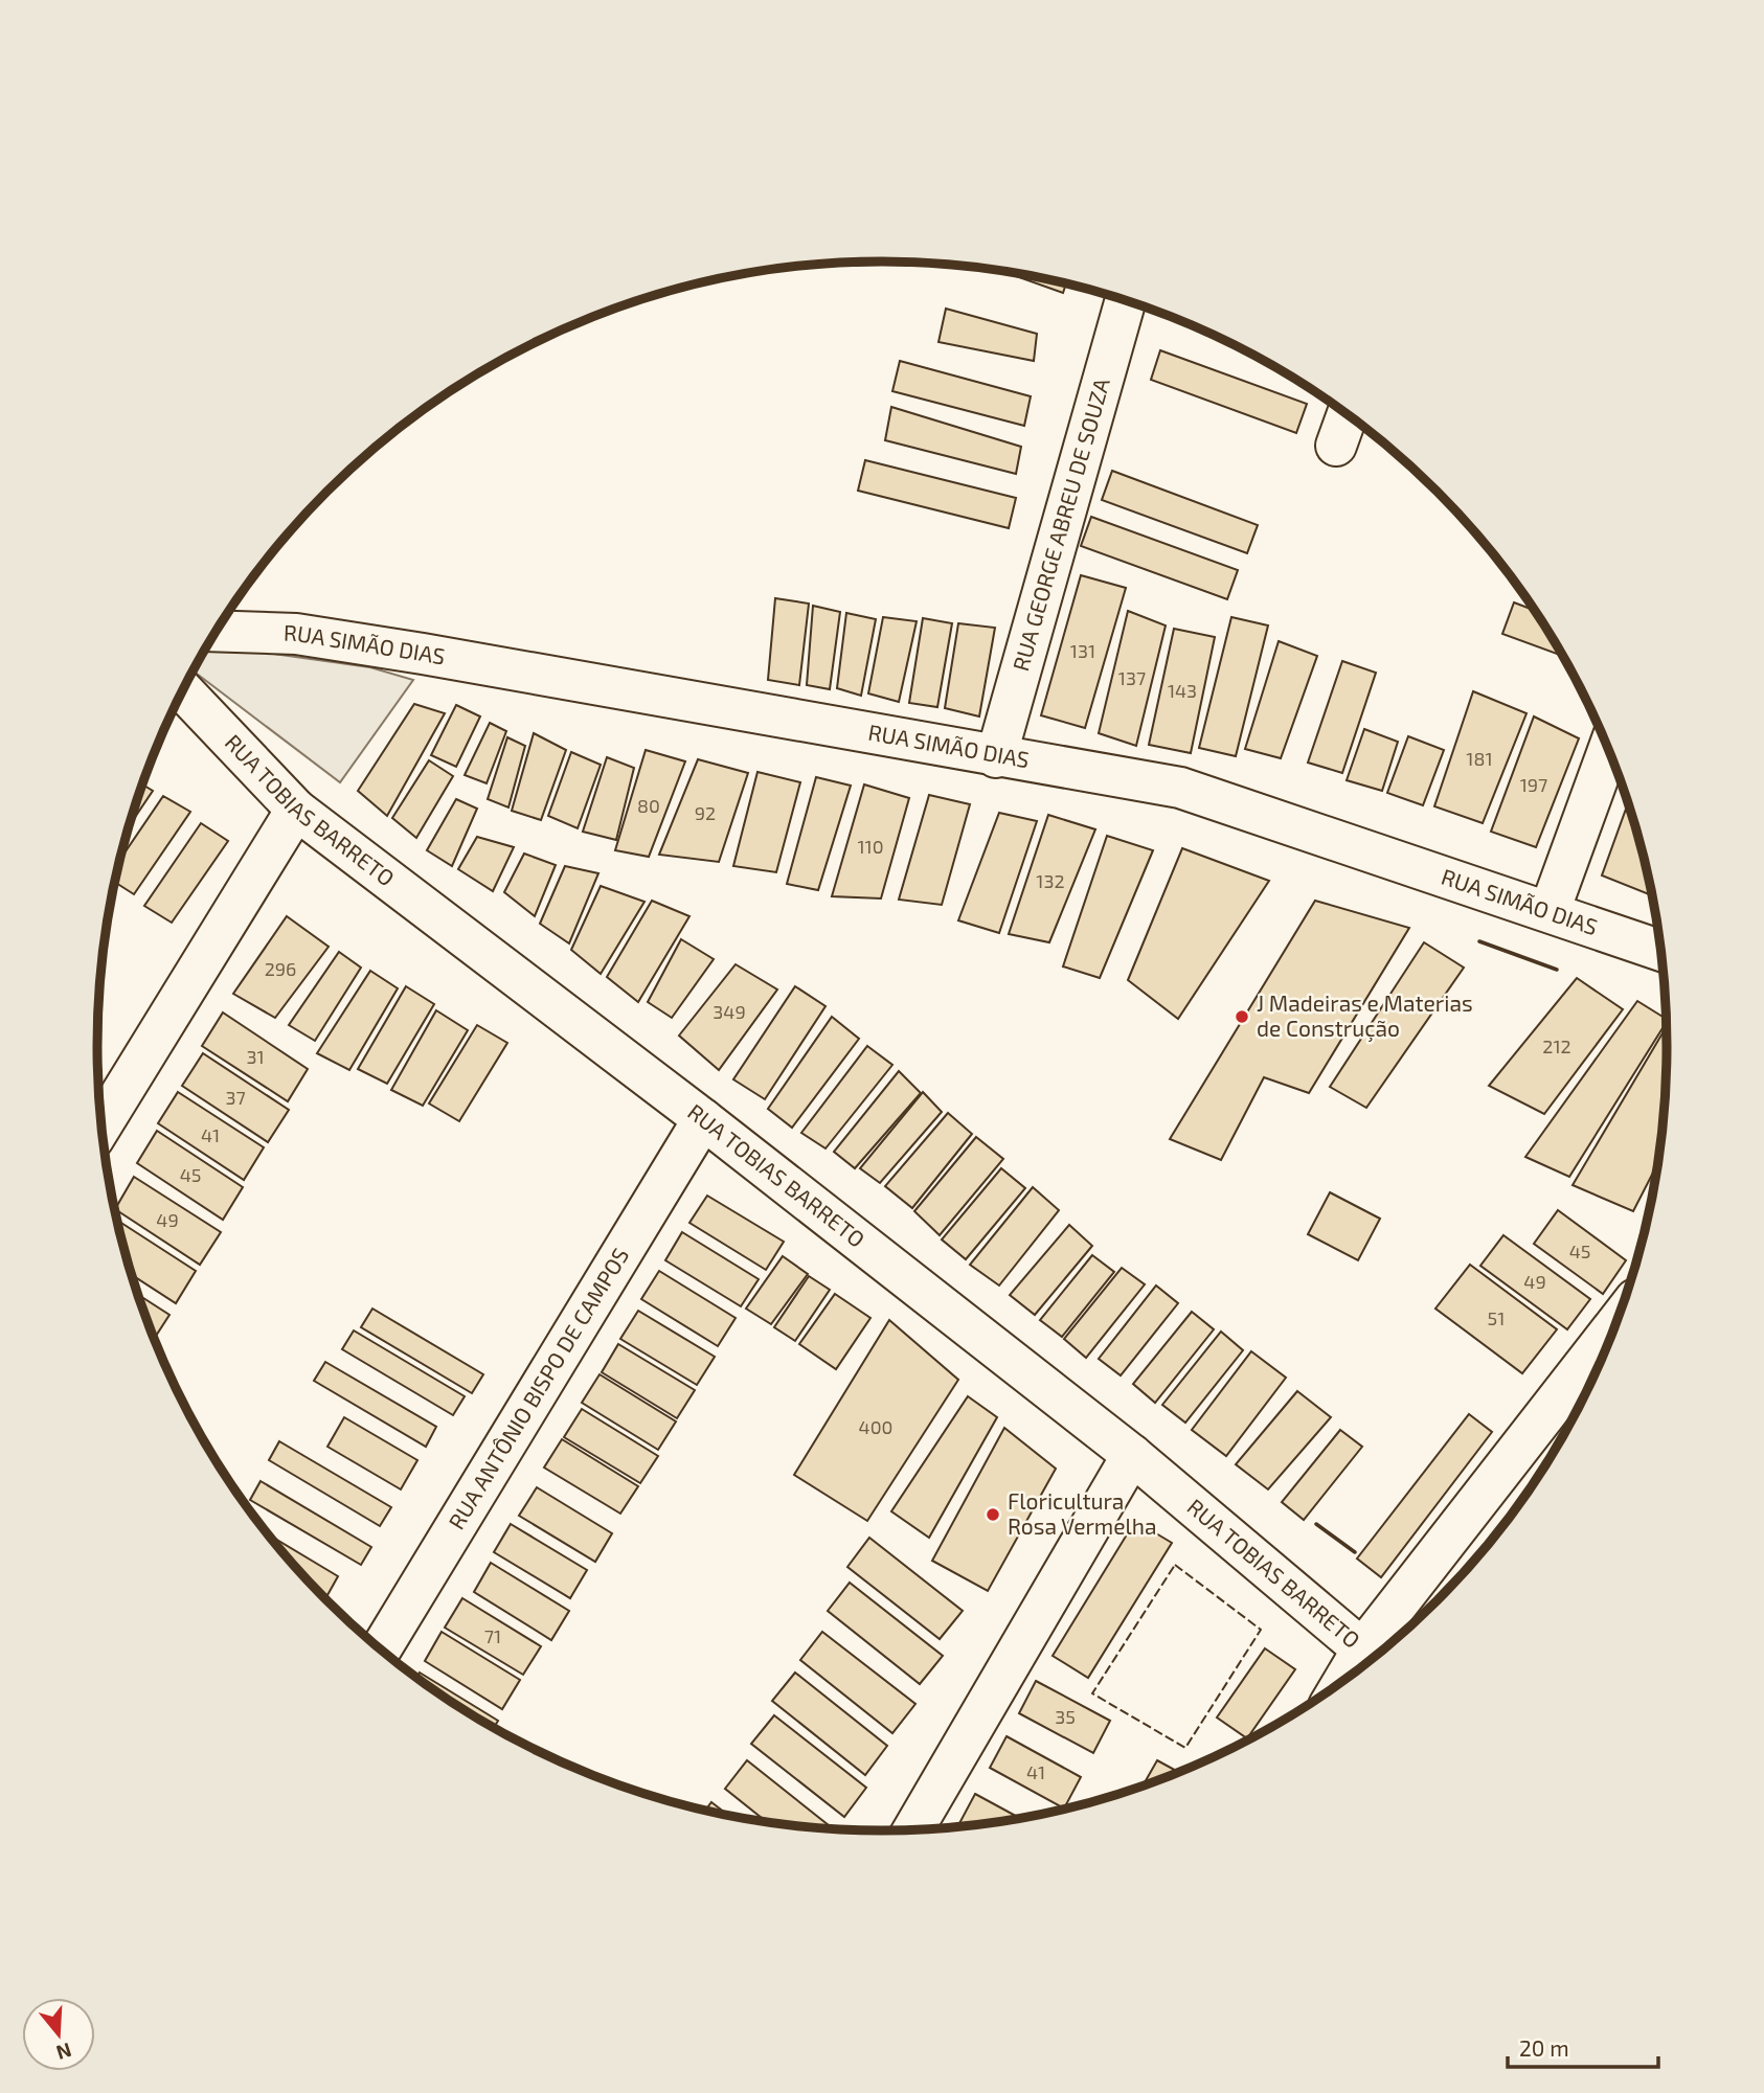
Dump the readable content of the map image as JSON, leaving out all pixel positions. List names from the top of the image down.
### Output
{
  "streets": {
    "street": [
      "RUA GEORGE ABREU DE SOUZA",
      "RUA SIMÃO DIAS",
      "RUA TOBIAS BARRETO",
      "RUA ANTÔNIO BISPO DE CAMPOS"
    ]
  },
  "crossings": [
    ["RUA GEORGE ABREU DE SOUZA", "RUA SIMÃO DIAS"],
    ["RUA TOBIAS BARRETO", "RUA ANTÔNIO BISPO DE CAMPOS"]
  ],
  "places": ["J Madeiras e Materias de Construção", "Floricultura Rosa Vermelha"],
  "house_numbers": [
    "131",
    "137",
    "143",
    "181",
    "197",
    "80",
    "92",
    "110",
    "132",
    "296",
    "349",
    "212",
    "31",
    "37",
    "41",
    "45",
    "49",
    "45",
    "49",
    "51",
    "400",
    "71",
    "35",
    "41"
  ],
  "scale_bar": "20 m",
  "north": "bottom"
}
